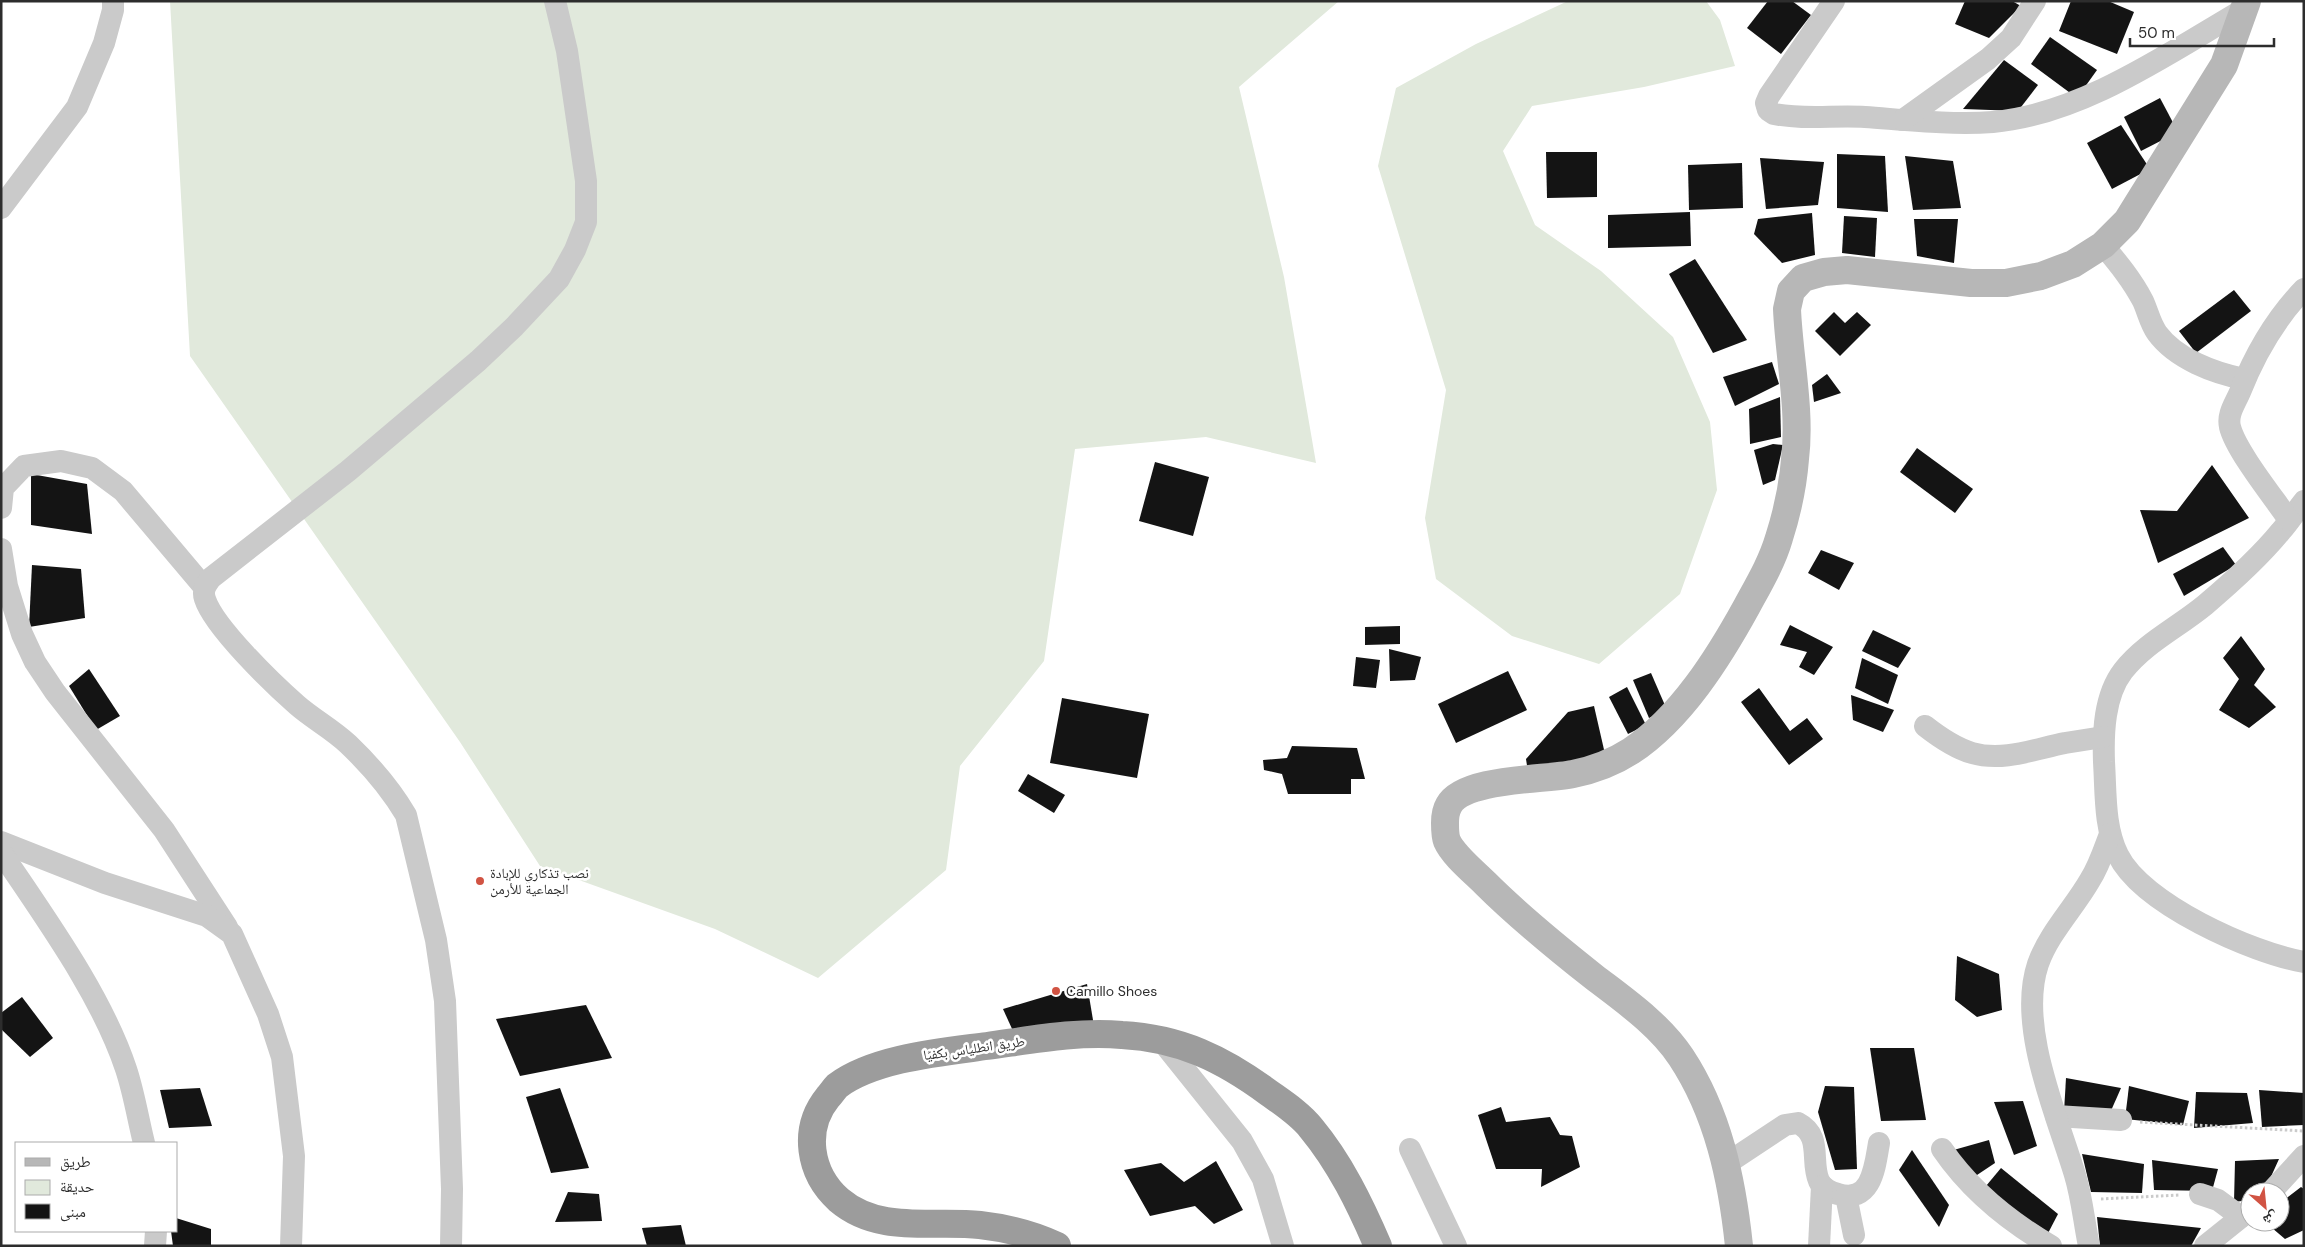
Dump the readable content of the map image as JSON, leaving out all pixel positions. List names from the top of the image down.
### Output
{
  "streets": {
    "highway": ["طريق انطلياس بكفيّا"]
  },
  "places": ["نصب تذكاري للإبادة الجماعية للأرمن", "Camillo Shoes"],
  "legend": ["طريق", "حديقة", "مبنى"],
  "scale_bar": "50 m",
  "north": "bottom right"
}
